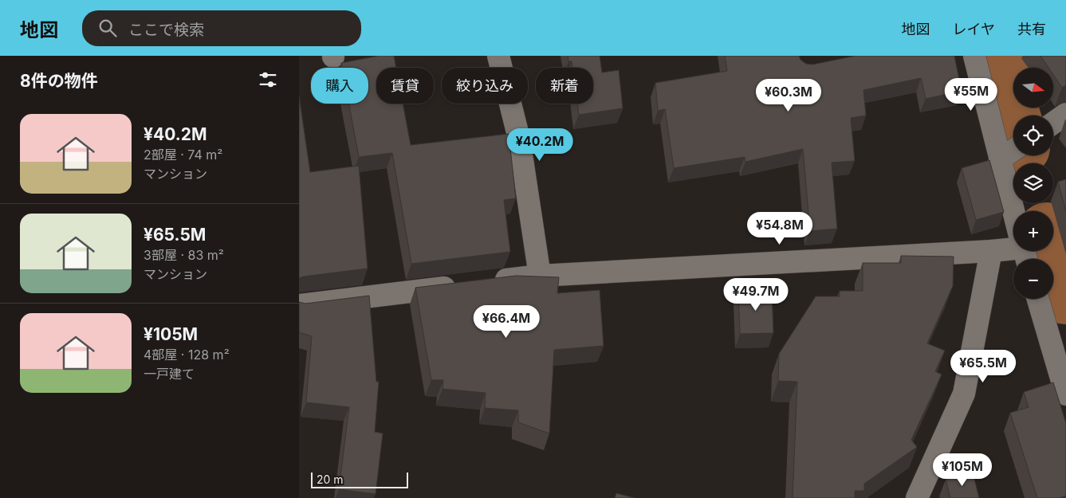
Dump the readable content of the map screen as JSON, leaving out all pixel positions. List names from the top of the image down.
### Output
{
  "scale_bar": "20 m",
  "north": "right",
  "page": {
    "header": "地図",
    "search": "ここで検索",
    "nav": ["地図", "レイヤ", "共有"],
    "heading": "8件の物件",
    "map_buttons": ["+", "−"],
    "chip": [
      "購入",
      "賃貸",
      "絞り込み",
      "新着"
    ],
    "price": [
      "¥55M",
      "¥60.3M",
      "¥40.2M",
      "¥54.8M",
      "¥49.7M",
      "¥66.4M",
      "¥65.5M",
      "¥105M"
    ],
    "list": [
      {
        "name": "¥40.2M",
        "note": "2部屋 · 74 m² · マンション"
      },
      {
        "name": "¥65.5M",
        "note": "3部屋 · 83 m² · マンション"
      },
      {
        "name": "¥105M",
        "note": "4部屋 · 128 m² · 一戸建て"
      }
    ],
    "scale": "20 m"
  }
}
